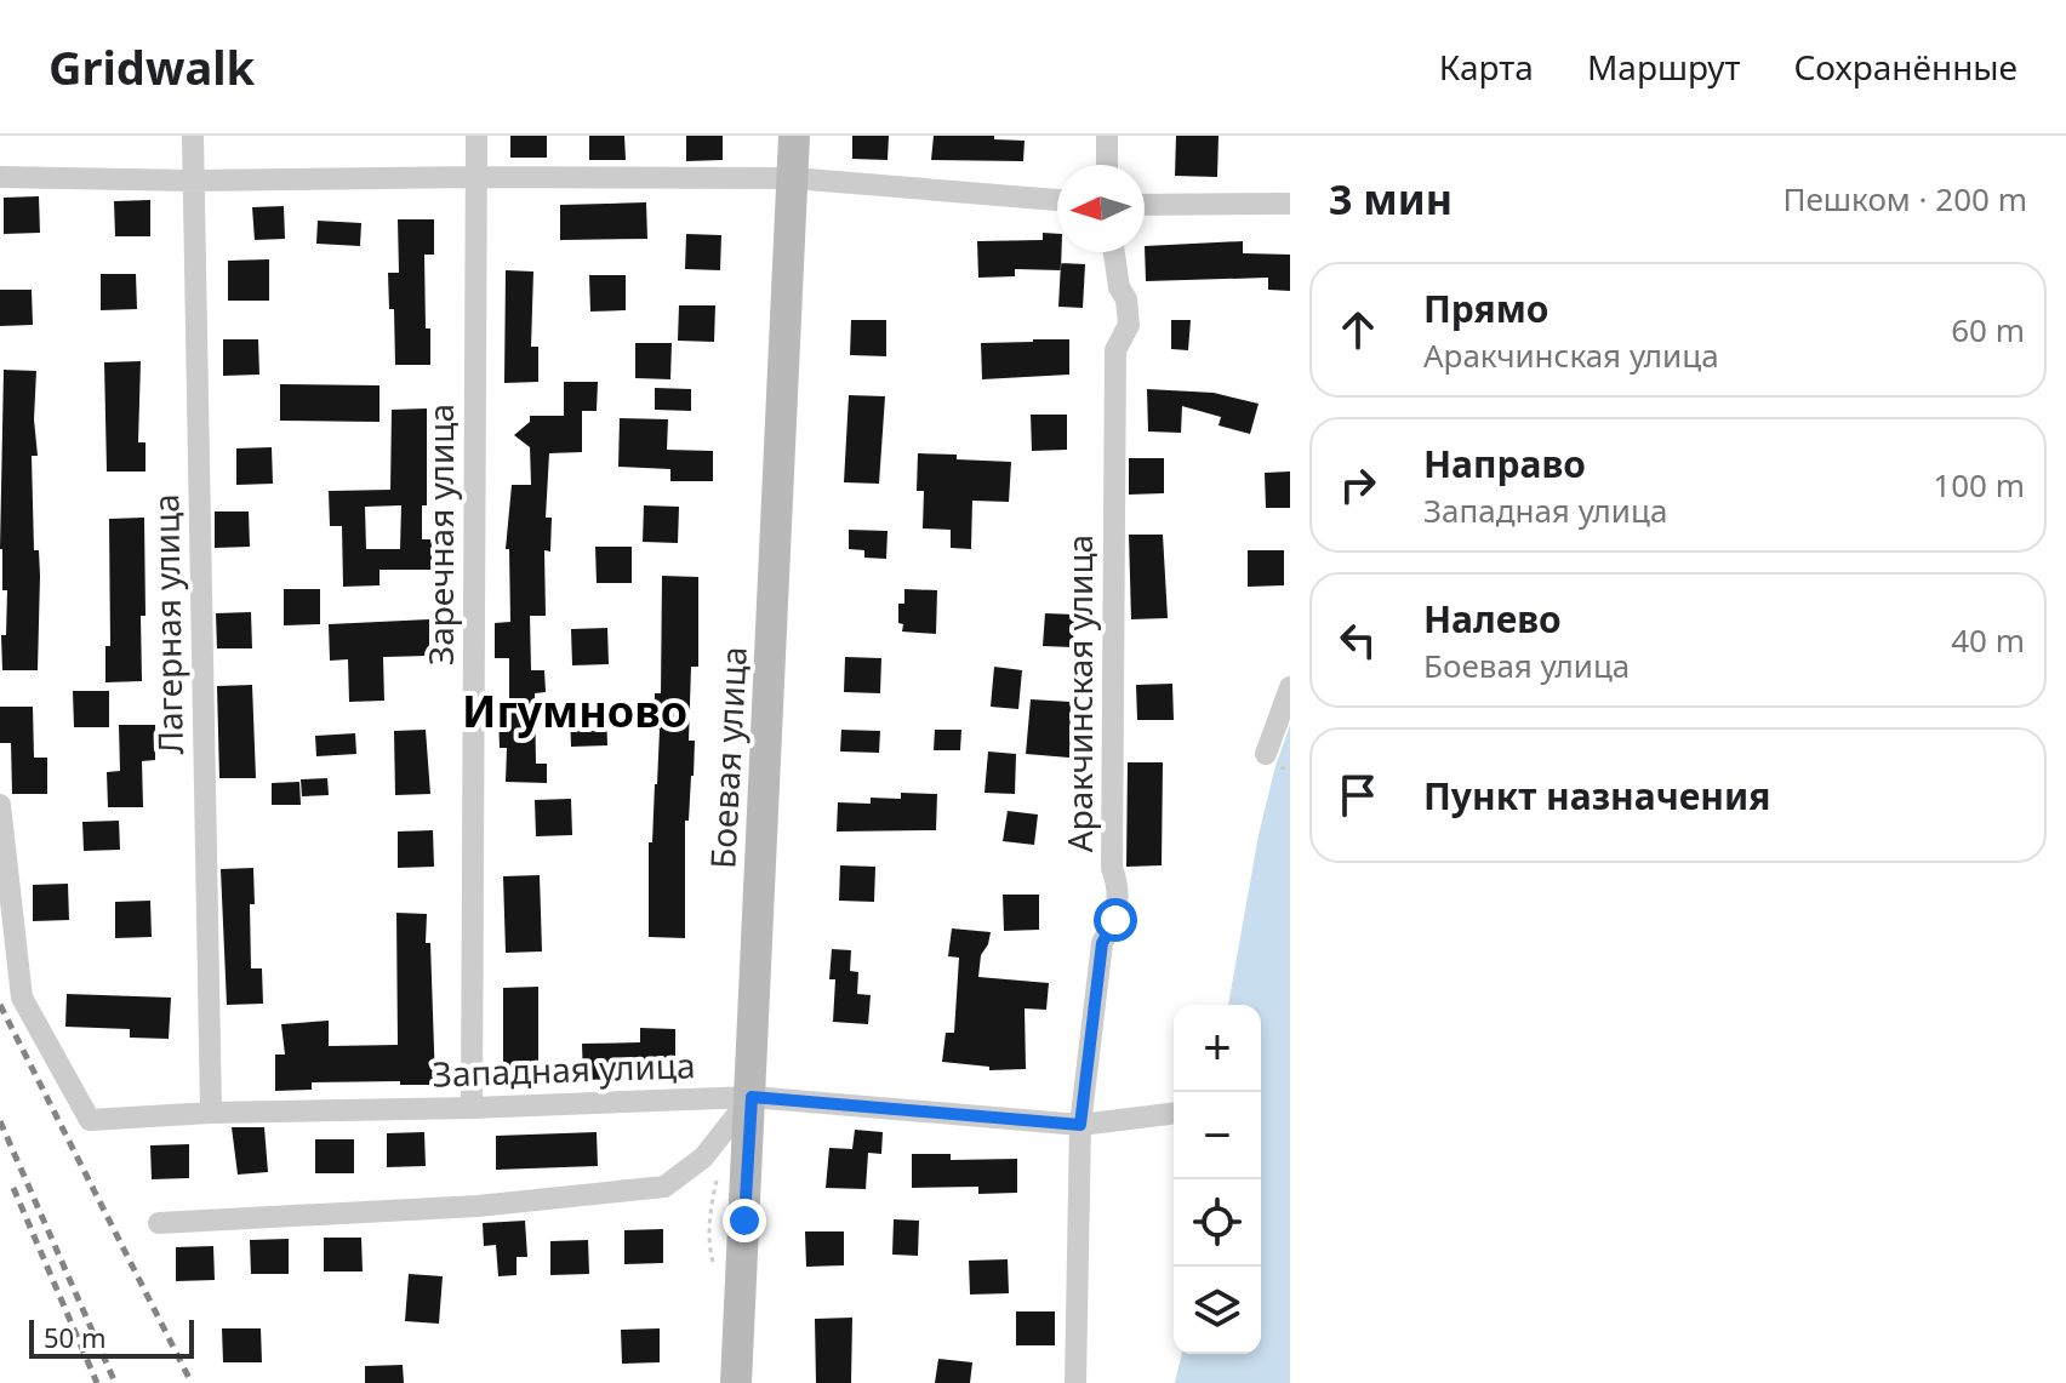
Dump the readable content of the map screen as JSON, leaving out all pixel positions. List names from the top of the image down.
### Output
{
  "streets": {
    "main road": ["Боевая улица"],
    "street": [
      "Заречная улица",
      "Лагерная улица",
      "Аракчинская улица",
      "Западная улица"
    ]
  },
  "crossings": [
    ["Заречная улица", "Западная улица"],
    ["Лагерная улица", "Западная улица"],
    ["Аракчинская улица", "Западная улица"],
    ["Боевая улица", "Западная улица"]
  ],
  "districts": ["Игумново"],
  "scale_bar": "50 m",
  "north": "left",
  "page": {
    "header": "Gridwalk",
    "nav": ["Карта", "Маршрут", "Сохранённые"],
    "heading": ["3 мин", "Пешком · 200 m"],
    "list": [
      ["Прямо", "Аракчинская улица", "60 m"],
      ["Направо", "Западная улица", "100 m"],
      ["Налево", "Боевая улица", "40 m"],
      "Пункт назначения"
    ],
    "map_buttons": ["+", "−"],
    "scale": "50 m"
  }
}
